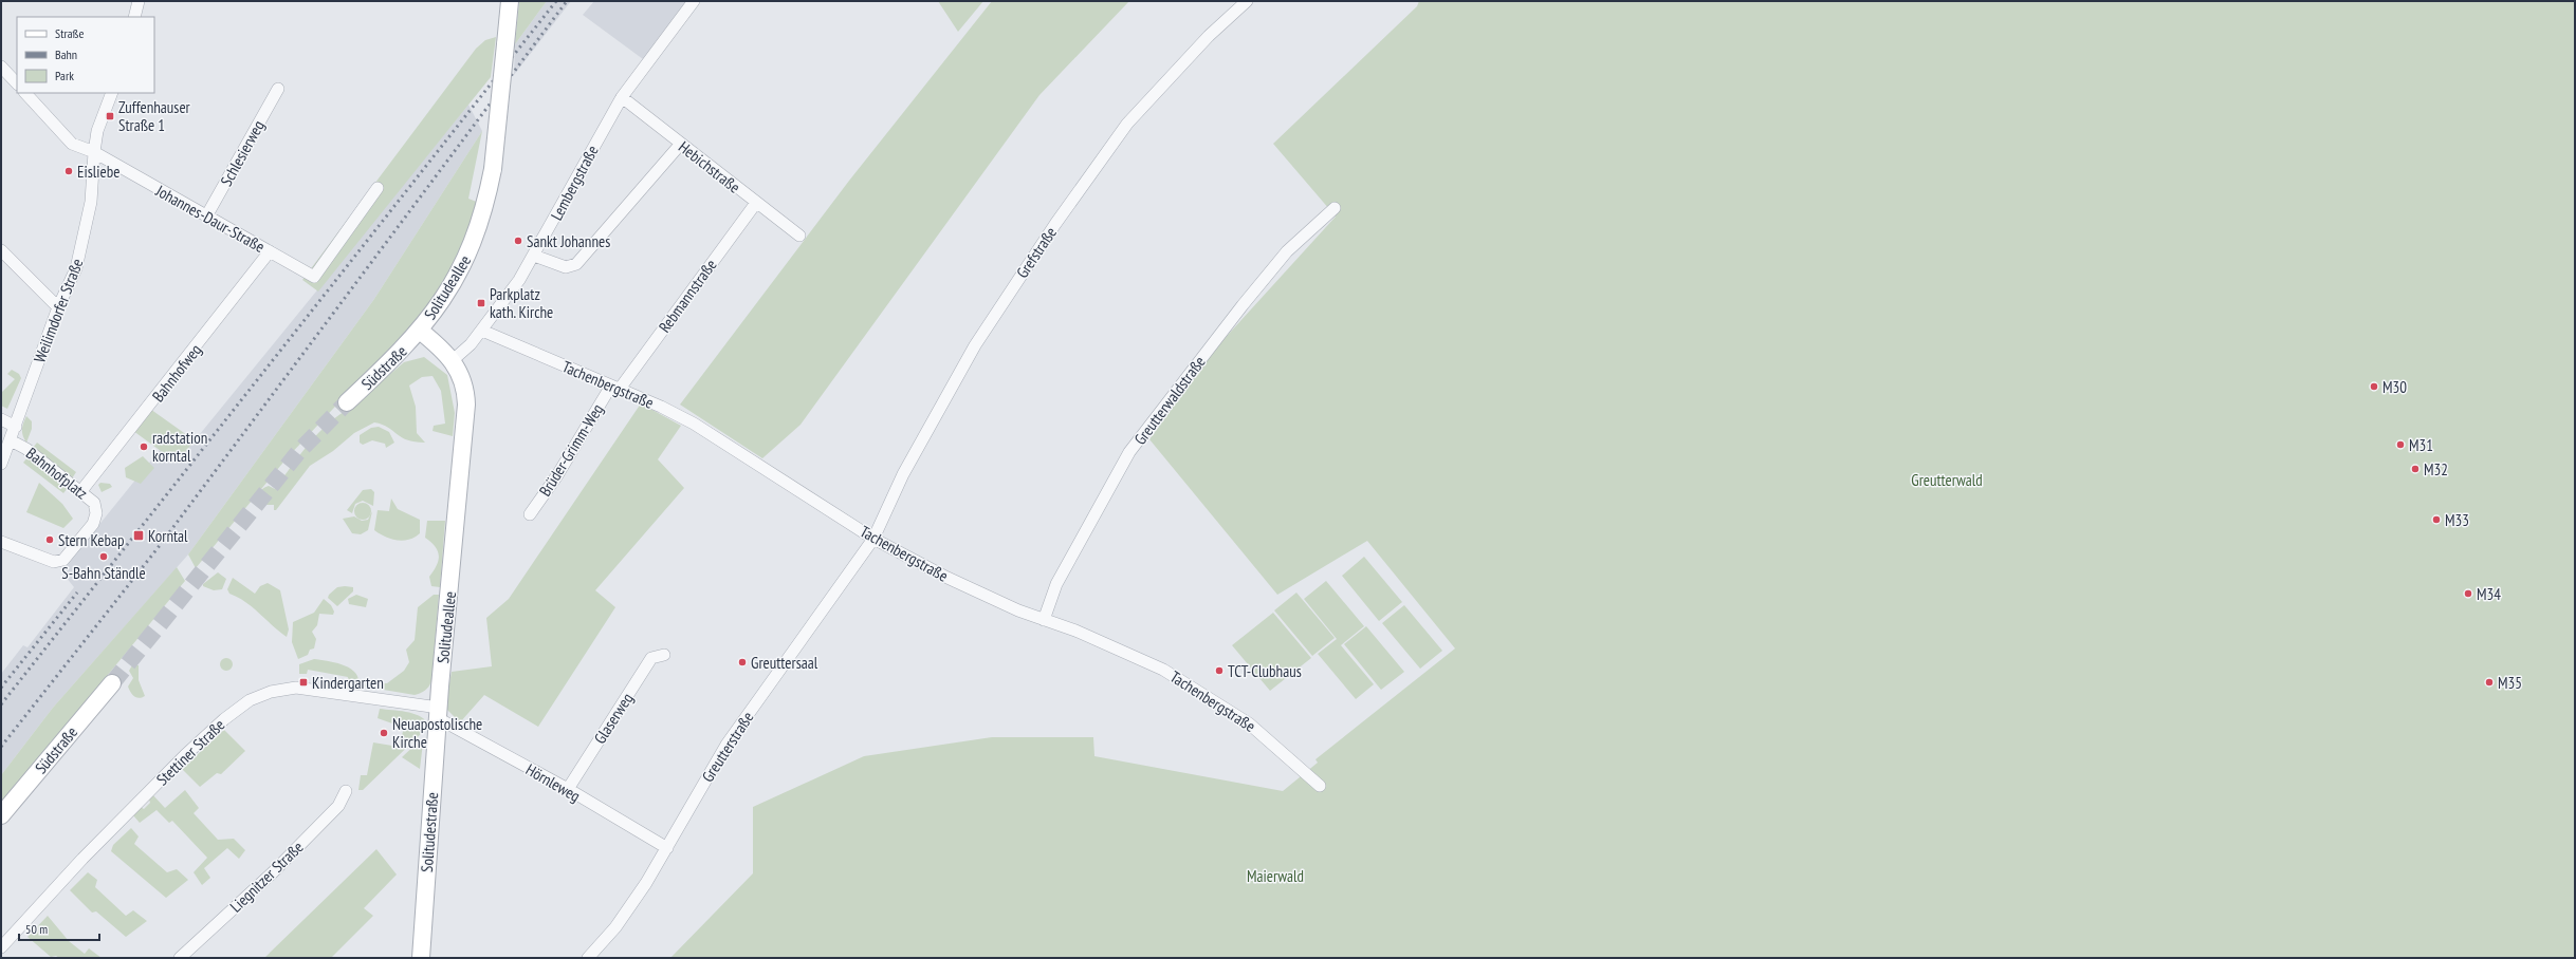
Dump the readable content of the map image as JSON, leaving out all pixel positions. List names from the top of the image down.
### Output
{
  "streets": {
    "main road": ["Solitudeallee", "Südstraße", "Solitudestraße"],
    "street": [
      "Schlesierweg",
      "Hebichstraße",
      "Lembergstraße",
      "Johannes-Daur-Straße",
      "Grefstraße",
      "Rebmannstraße",
      "Weilimdorfer Straße",
      "Bahnhofweg",
      "Tachenbergstraße",
      "Greutterwaldstraße",
      "Brüder-Grimm-Weg",
      "Bahnhofplatz",
      "Glaserweg",
      "Greutterstraße",
      "Stettiner Straße",
      "Hörnleweg",
      "Liegnitzer Straße"
    ]
  },
  "crossings": [
    ["Schlesierweg", "Johannes-Daur-Straße"],
    ["Hebichstraße", "Lembergstraße"],
    ["Hebichstraße", "Rebmannstraße"],
    ["Lembergstraße", "Solitudeallee"],
    ["Lembergstraße", "Tachenbergstraße"],
    ["Johannes-Daur-Straße", "Weilimdorfer Straße"],
    ["Johannes-Daur-Straße", "Bahnhofweg"],
    ["Grefstraße", "Tachenbergstraße"],
    ["Grefstraße", "Greutterstraße"],
    ["Solitudeallee", "Südstraße"],
    ["Solitudeallee", "Stettiner Straße"],
    ["Solitudeallee", "Hörnleweg"],
    ["Solitudeallee", "Solitudestraße"],
    ["Rebmannstraße", "Tachenbergstraße"],
    ["Rebmannstraße", "Brüder-Grimm-Weg"],
    ["Weilimdorfer Straße", "Bahnhofplatz"],
    ["Bahnhofweg", "Bahnhofplatz"],
    ["Tachenbergstraße", "Greutterwaldstraße"],
    ["Tachenbergstraße", "Brüder-Grimm-Weg"],
    ["Tachenbergstraße", "Greutterstraße"],
    ["Glaserweg", "Hörnleweg"],
    ["Greutterstraße", "Hörnleweg"],
    ["Stettiner Straße", "Hörnleweg"],
    ["Stettiner Straße", "Solitudestraße"],
    ["Hörnleweg", "Solitudestraße"]
  ],
  "parks": ["Greutterwald", "Maierwald"],
  "places": {
    "transit": [
      "Zuffenhauser Straße 1",
      "Parkplatz kath. Kirche",
      "Korntal",
      "Kindergarten"
    ],
    "other": [
      "Eisliebe",
      "Sankt Johannes",
      "M30",
      "M31",
      "radstation korntal",
      "M32",
      "M33",
      "Stern Kebap",
      "S-Bahn Ständle",
      "M34",
      "Greuttersaal",
      "TCT-Clubhaus",
      "M35",
      "Neuapostolische Kirche"
    ]
  },
  "legend": ["Straße", "Bahn", "Park"],
  "scale_bar": "50 m"
}
